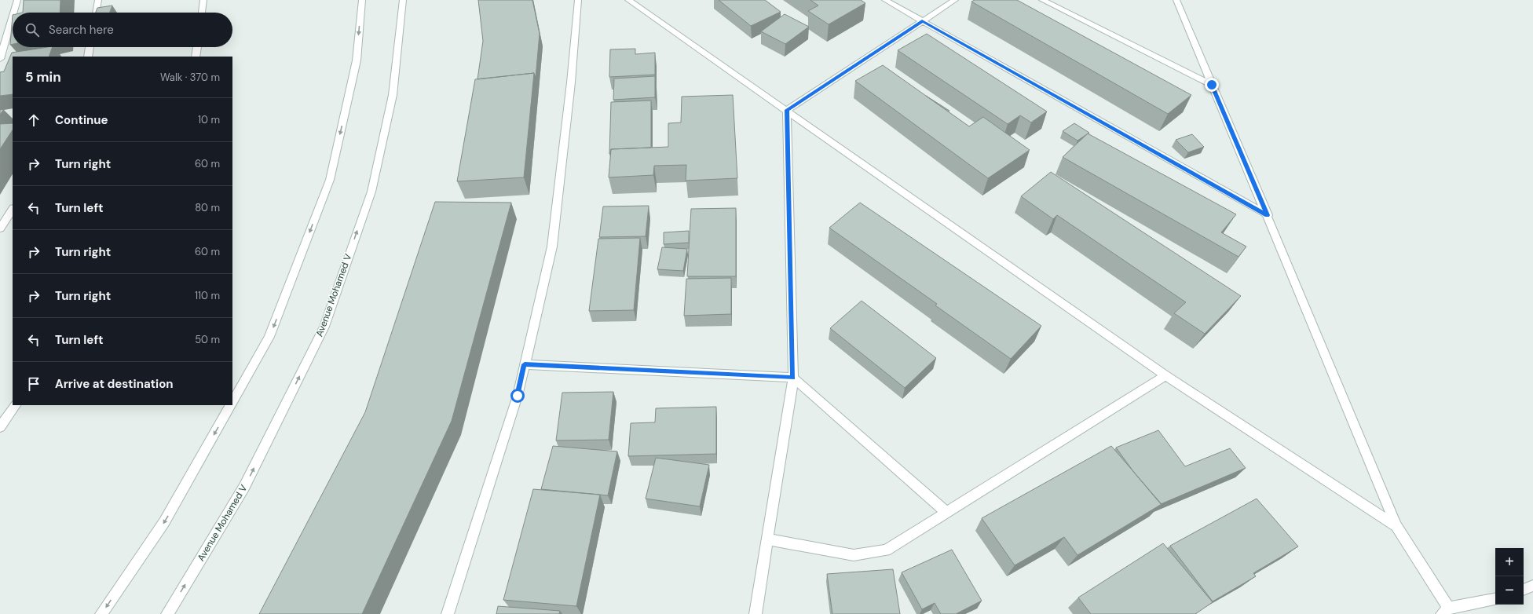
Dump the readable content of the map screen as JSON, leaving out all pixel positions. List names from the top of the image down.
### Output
{
  "streets": {
    "street": ["Avenue Mohamed V"]
  },
  "page": {
    "search": "Search here",
    "heading": ["5 min", "Walk · 370 m"],
    "list": [
      ["Continue", "10 m"],
      ["Turn right", "60 m"],
      ["Turn left", "80 m"],
      ["Turn right", "60 m"],
      ["Turn right", "110 m"],
      ["Turn left", "50 m"],
      "Arrive at destination"
    ],
    "map_buttons": ["+", "−"]
  }
}
